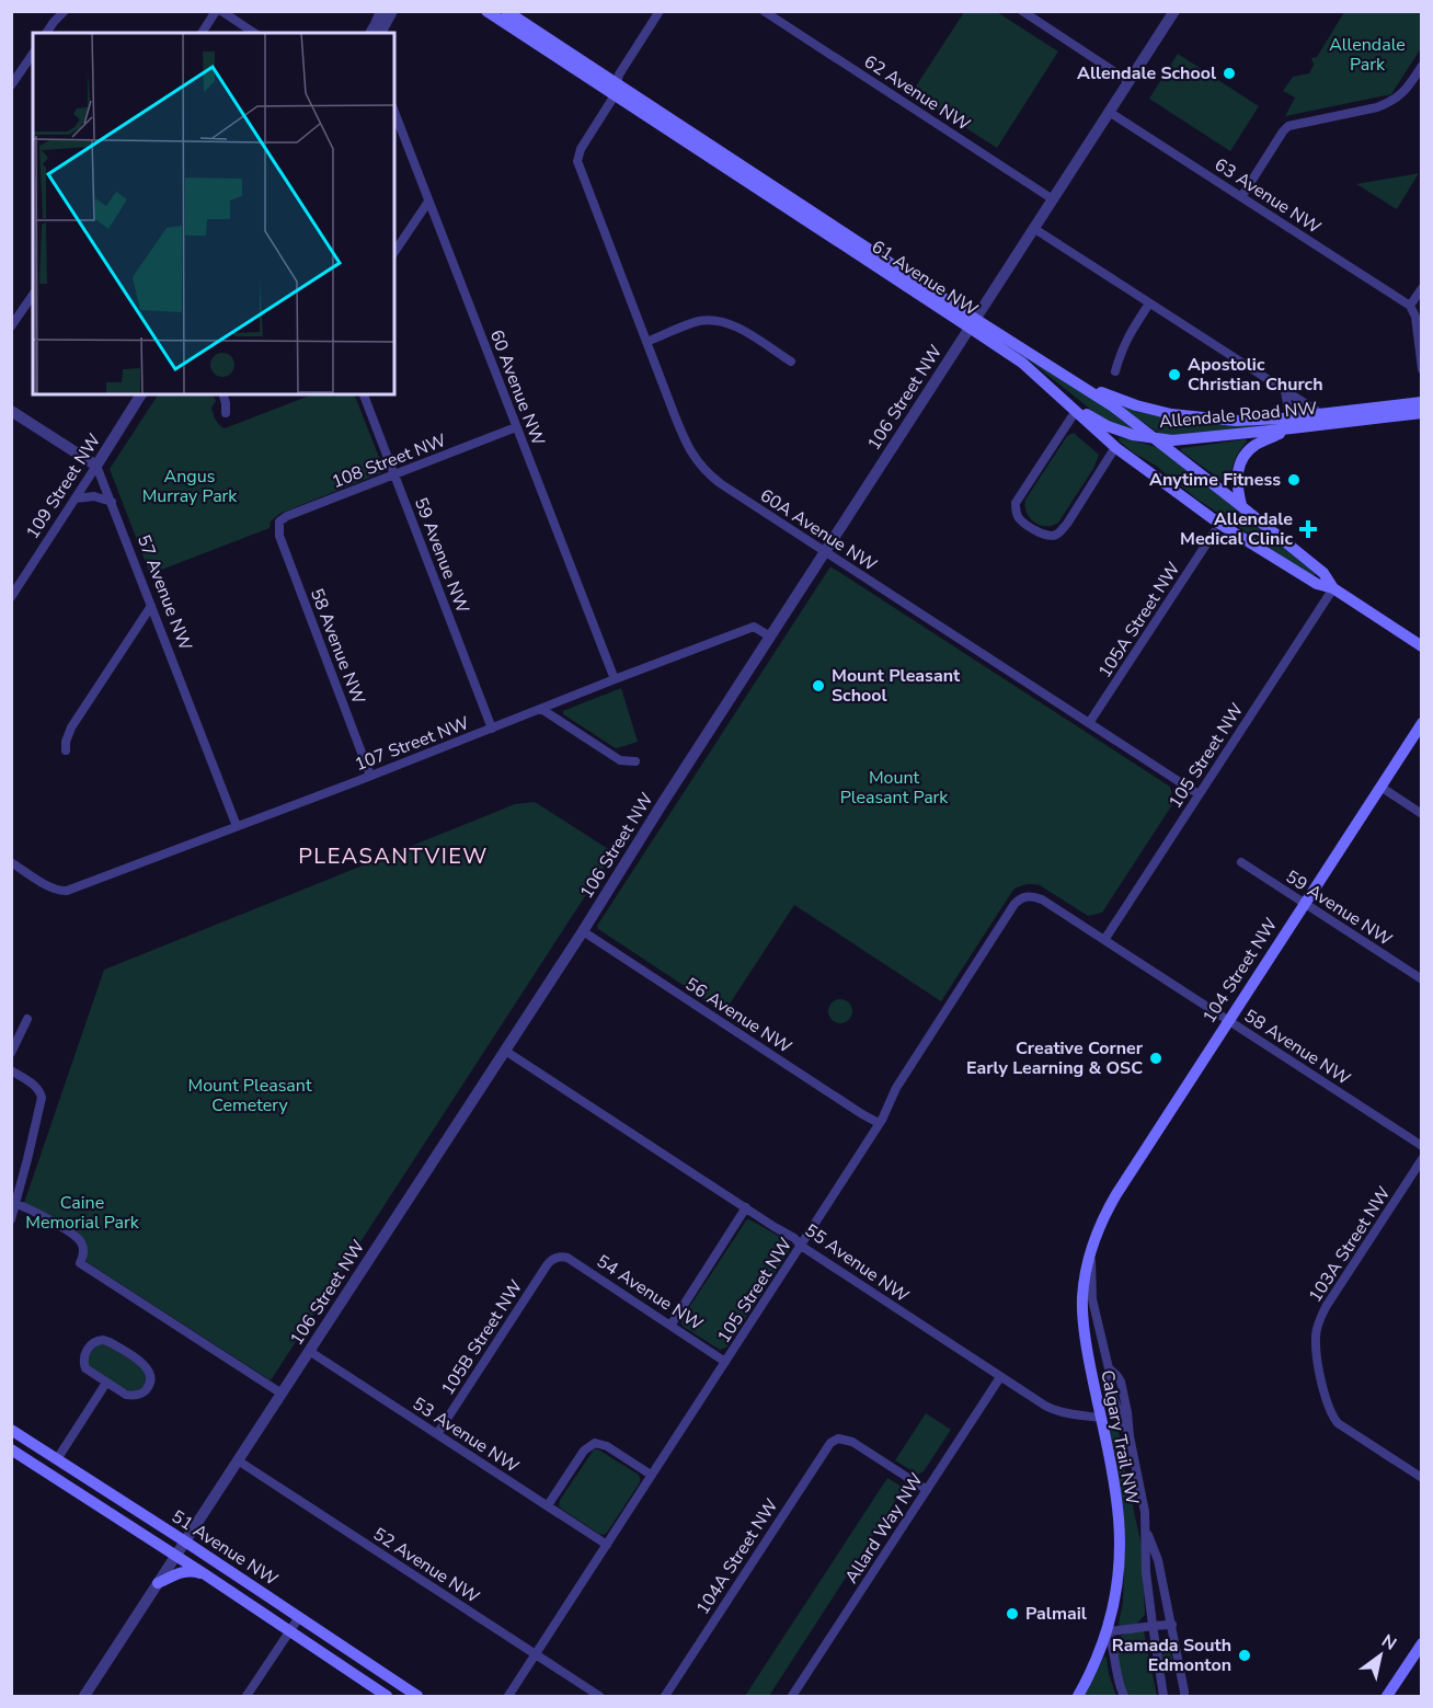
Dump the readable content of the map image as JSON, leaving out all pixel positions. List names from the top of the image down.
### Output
{
  "streets": {
    "main road": [
      "61 Avenue NW",
      "Allendale Road NW",
      "104 Street NW",
      "Calgary Trail NW",
      "51 Avenue NW"
    ],
    "street": [
      "62 Avenue NW",
      "63 Avenue NW",
      "60 Avenue NW",
      "106 Street NW",
      "108 Street NW",
      "109 Street NW",
      "60A Avenue NW",
      "59 Avenue NW",
      "57 Avenue NW",
      "105A Street NW",
      "58 Avenue NW",
      "107 Street NW",
      "105 Street NW",
      "56 Avenue NW",
      "103A Street NW",
      "55 Avenue NW",
      "54 Avenue NW",
      "105B Street NW",
      "53 Avenue NW",
      "Allard Way NW",
      "104A Street NW",
      "52 Avenue NW"
    ]
  },
  "crossings": [
    ["62 Avenue NW", "106 Street NW"],
    ["63 Avenue NW", "106 Street NW"],
    ["61 Avenue NW", "106 Street NW"],
    ["61 Avenue NW", "Allendale Road NW"],
    ["61 Avenue NW", "60A Avenue NW"],
    ["61 Avenue NW", "105 Street NW"],
    ["60 Avenue NW", "108 Street NW"],
    ["60 Avenue NW", "107 Street NW"],
    ["106 Street NW", "60A Avenue NW"],
    ["106 Street NW", "107 Street NW"],
    ["106 Street NW", "56 Avenue NW"],
    ["106 Street NW", "55 Avenue NW"],
    ["106 Street NW", "53 Avenue NW"],
    ["106 Street NW", "51 Avenue NW"],
    ["106 Street NW", "52 Avenue NW"],
    ["108 Street NW", "59 Avenue NW"],
    ["108 Street NW", "58 Avenue NW"],
    ["109 Street NW", "57 Avenue NW"],
    ["60A Avenue NW", "105A Street NW"],
    ["60A Avenue NW", "105 Street NW"],
    ["59 Avenue NW", "107 Street NW"],
    ["59 Avenue NW", "104 Street NW"],
    ["57 Avenue NW", "107 Street NW"],
    ["58 Avenue NW", "107 Street NW"],
    ["58 Avenue NW", "105 Street NW"],
    ["58 Avenue NW", "104 Street NW"],
    ["105 Street NW", "56 Avenue NW"],
    ["105 Street NW", "55 Avenue NW"],
    ["105 Street NW", "54 Avenue NW"],
    ["105 Street NW", "53 Avenue NW"],
    ["105 Street NW", "52 Avenue NW"],
    ["104 Street NW", "Calgary Trail NW"],
    ["55 Avenue NW", "Calgary Trail NW"],
    ["55 Avenue NW", "Allard Way NW"],
    ["54 Avenue NW", "105B Street NW"],
    ["105B Street NW", "53 Avenue NW"],
    ["Allard Way NW", "104A Street NW"]
  ],
  "districts": ["PLEASANTVIEW"],
  "parks": [
    "Allendale Park",
    "Angus Murray Park",
    "Mount Pleasant Park",
    "Mount Pleasant Cemetery",
    "Caine Memorial Park"
  ],
  "places": {
    "other": [
      "Allendale School",
      "Apostolic Christian Church",
      "Anytime Fitness",
      "Mount Pleasant School",
      "Creative Corner Early Learning & OSC",
      "Palmail",
      "Ramada South Edmonton"
    ],
    "health": ["Allendale Medical Clinic"]
  },
  "north": "top right"
}
